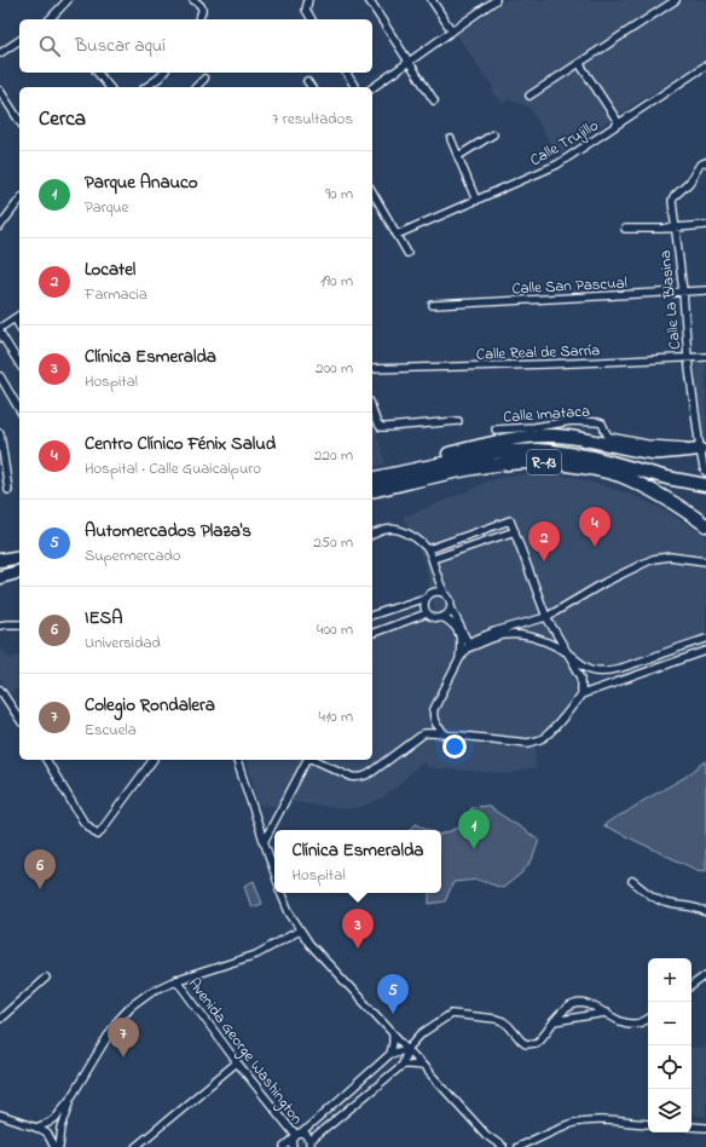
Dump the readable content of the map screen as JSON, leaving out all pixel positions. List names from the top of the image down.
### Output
{
  "streets": {
    "highway": ["R-13"],
    "street": [
      "Calle Trujillo",
      "Calle San Pascual",
      "Calle La Blasina",
      "Calle Real de Sarría",
      "Calle Imataca",
      "Avenida George Washington"
    ]
  },
  "crossings": [
    ["Calle San Pascual", "Calle La Blasina"],
    ["Calle La Blasina", "Calle Real de Sarría"],
    ["Calle La Blasina", "Calle Imataca"],
    ["Calle La Blasina", "R-13"],
    ["Calle Imataca", "R-13"]
  ],
  "page": {
    "search": "Buscar aquí",
    "heading": ["Cerca", "7 resultados"],
    "list": [
      {
        "mark": "1",
        "name": "Parque Anauco",
        "note": "Parque",
        "value": "90 m"
      },
      {
        "mark": "2",
        "name": "Locatel",
        "note": "Farmacia",
        "value": "190 m"
      },
      {
        "mark": "3",
        "name": "Clínica Esmeralda",
        "note": "Hospital",
        "value": "200 m"
      },
      {
        "mark": "4",
        "name": "Centro Clínico Fénix Salud",
        "note": "Hospital · Calle Guaicaipuro",
        "value": "220 m"
      },
      {
        "mark": "5",
        "name": "Automercados Plaza's",
        "note": "Supermercado",
        "value": "250 m"
      },
      {
        "mark": "6",
        "name": "IESA",
        "note": "Universidad",
        "value": "400 m"
      },
      {
        "mark": "7",
        "name": "Colegio Rondalera",
        "note": "Escuela",
        "value": "410 m"
      }
    ],
    "pins": [
      "4",
      "2",
      "1",
      "6",
      "3",
      "5",
      "7"
    ],
    "popup": ["Clínica Esmeralda", "Hospital"],
    "map_buttons": ["+", "−"]
  }
}
